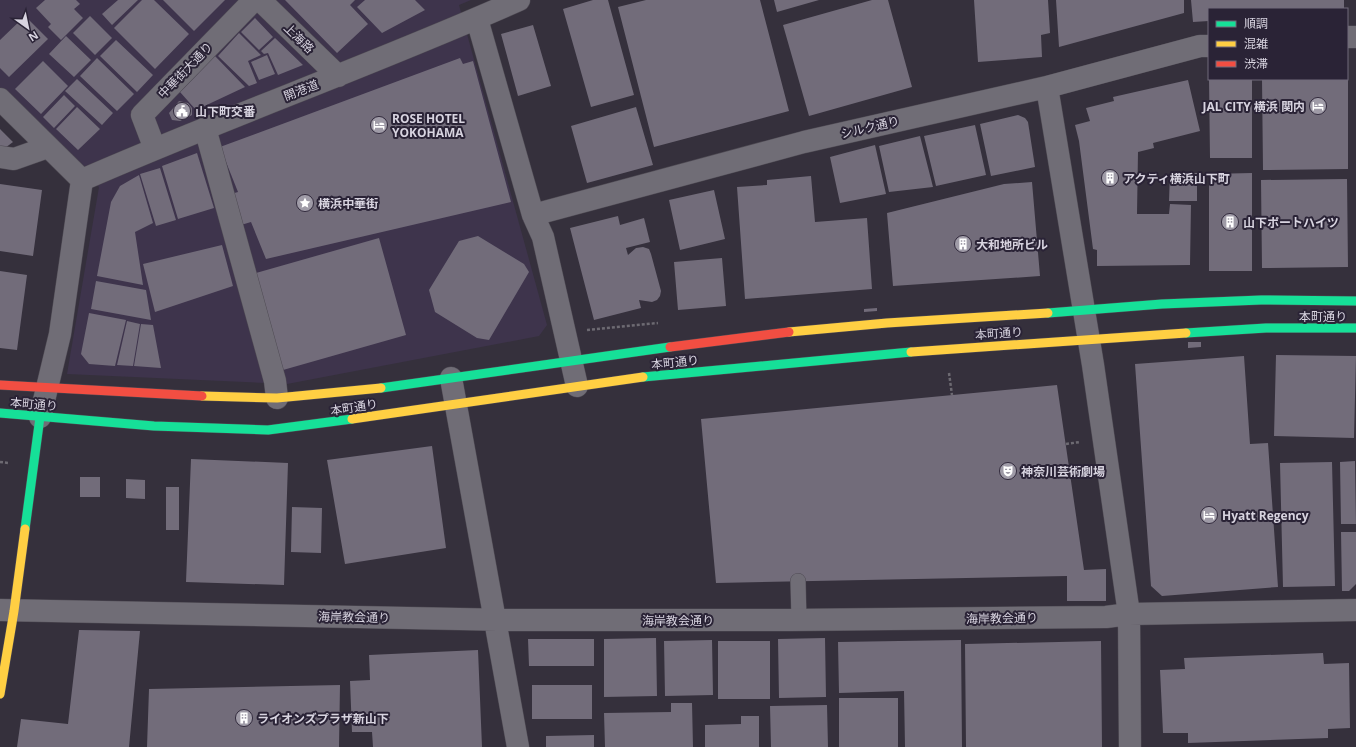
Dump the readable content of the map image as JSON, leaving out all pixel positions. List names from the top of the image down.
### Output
{
  "streets": {
    "street": [
      "上海路",
      "中華街大通り",
      "開港道",
      "シルク通り",
      "本町通り",
      "海岸教会通り"
    ]
  },
  "crossings": [
    ["上海路", "開港道"],
    ["中華街大通り", "開港道"]
  ],
  "places": {
    "hotel": ["JAL CITY 横浜 関内", "ROSE HOTEL YOKOHAMA", "Hyatt Regency"],
    "public building": ["山下町交番"],
    "building": [
      "アクティ横浜山下町",
      "山下ポートハイツ",
      "大和地所ビル",
      "ライオンズプラザ新山下"
    ],
    "place": ["横浜中華街"],
    "theatre": ["神奈川芸術劇場"]
  },
  "legend": ["順調", "混雑", "渋滞"],
  "north": "bottom right"
}
